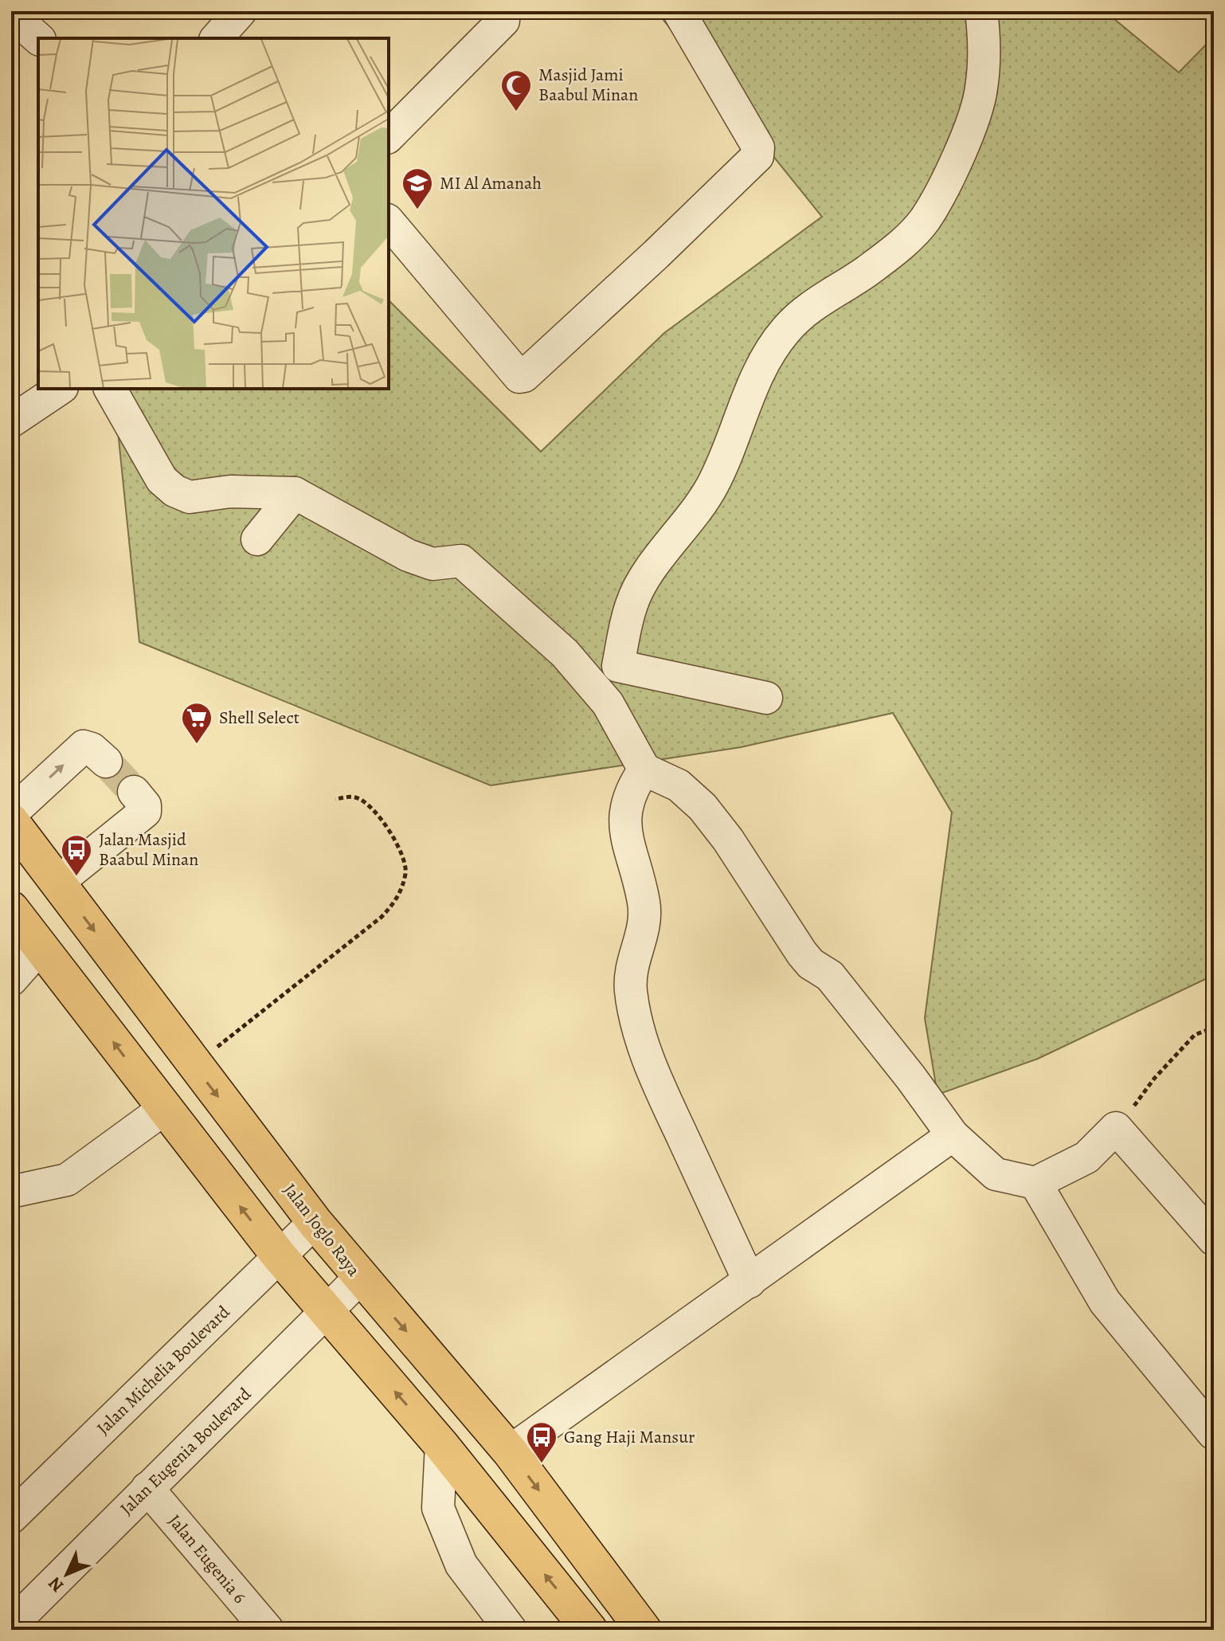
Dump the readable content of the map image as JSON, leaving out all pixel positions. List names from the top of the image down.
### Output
{
  "streets": {
    "main road": ["Jalan Joglo Raya"],
    "street": ["Jalan Michelia Boulevard", "Jalan Eugenia Boulevard", "Jalan Eugenia 6"]
  },
  "crossings": [
    ["Jalan Joglo Raya", "Jalan Michelia Boulevard"],
    ["Jalan Joglo Raya", "Jalan Eugenia Boulevard"],
    ["Jalan Eugenia Boulevard", "Jalan Eugenia 6"]
  ],
  "places": {
    "mosque": ["Masjid Jami Baabul Minan"],
    "school or university": ["MI Al Amanah"],
    "supermarket": ["Shell Select"],
    "bus stop": ["Jalan Masjid Baabul Minan", "Gang Haji Mansur"]
  },
  "north": "bottom left"
}
